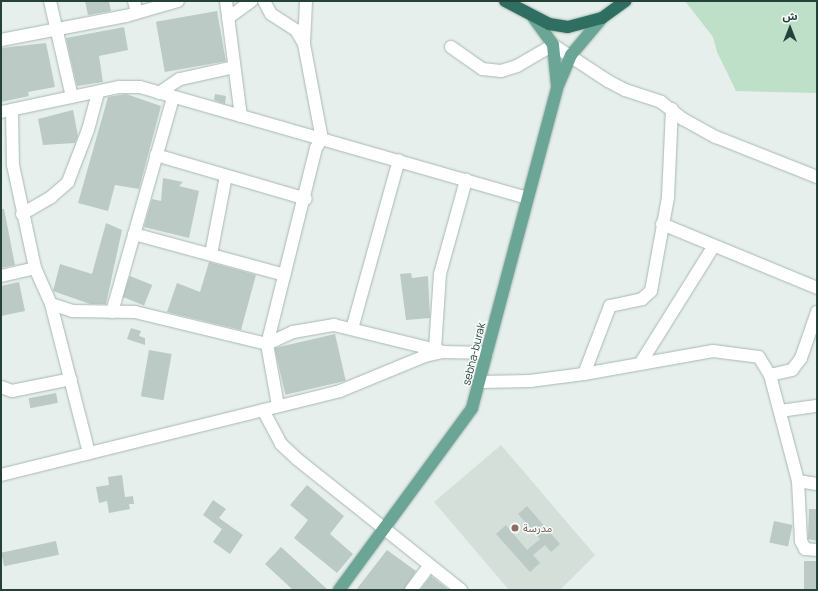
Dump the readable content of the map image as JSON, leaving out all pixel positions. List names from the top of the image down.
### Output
{
  "streets": {
    "highway": ["sebha-burak"]
  },
  "places": ["مدرسة"],
  "north": "top"
}
